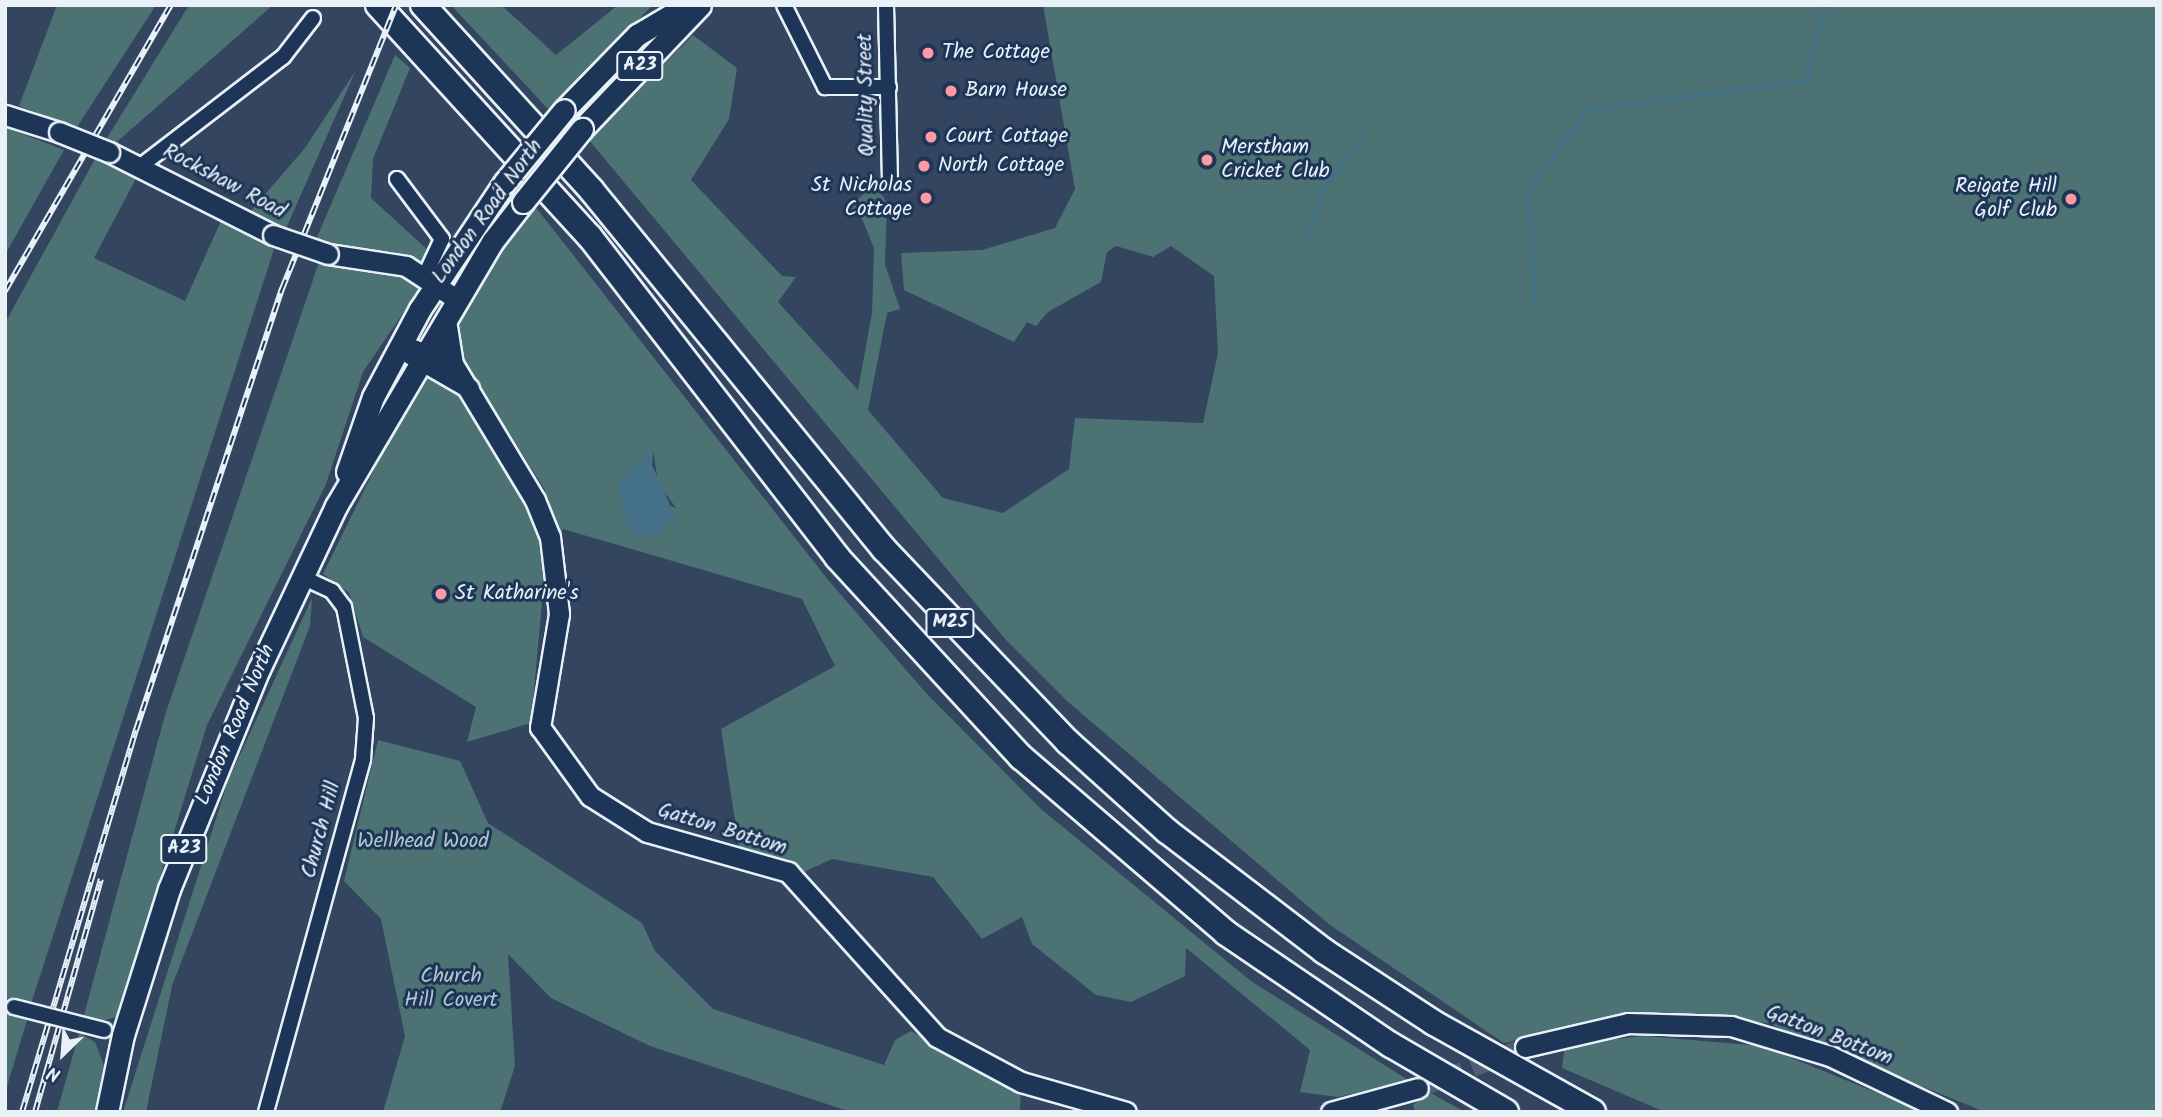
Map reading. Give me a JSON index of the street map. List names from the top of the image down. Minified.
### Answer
{"streets":{"highway":["M25"],"main road":["A23","London Road North"],"street":["Quality Street","Rockshaw Road","Church Hill","Gatton Bottom"]},"crossings":[["Rockshaw Road","London Road North"],["London Road North","Church Hill"],["London Road North","Gatton Bottom"]],"parks":["Wellhead Wood","Church Hill Covert"],"places":["The Cottage","Barn House","Court Cottage","Merstham Cricket Club","North Cottage","St Nicholas Cottage","Reigate Hill Golf Club","St Katharine's"],"north":"bottom left"}
